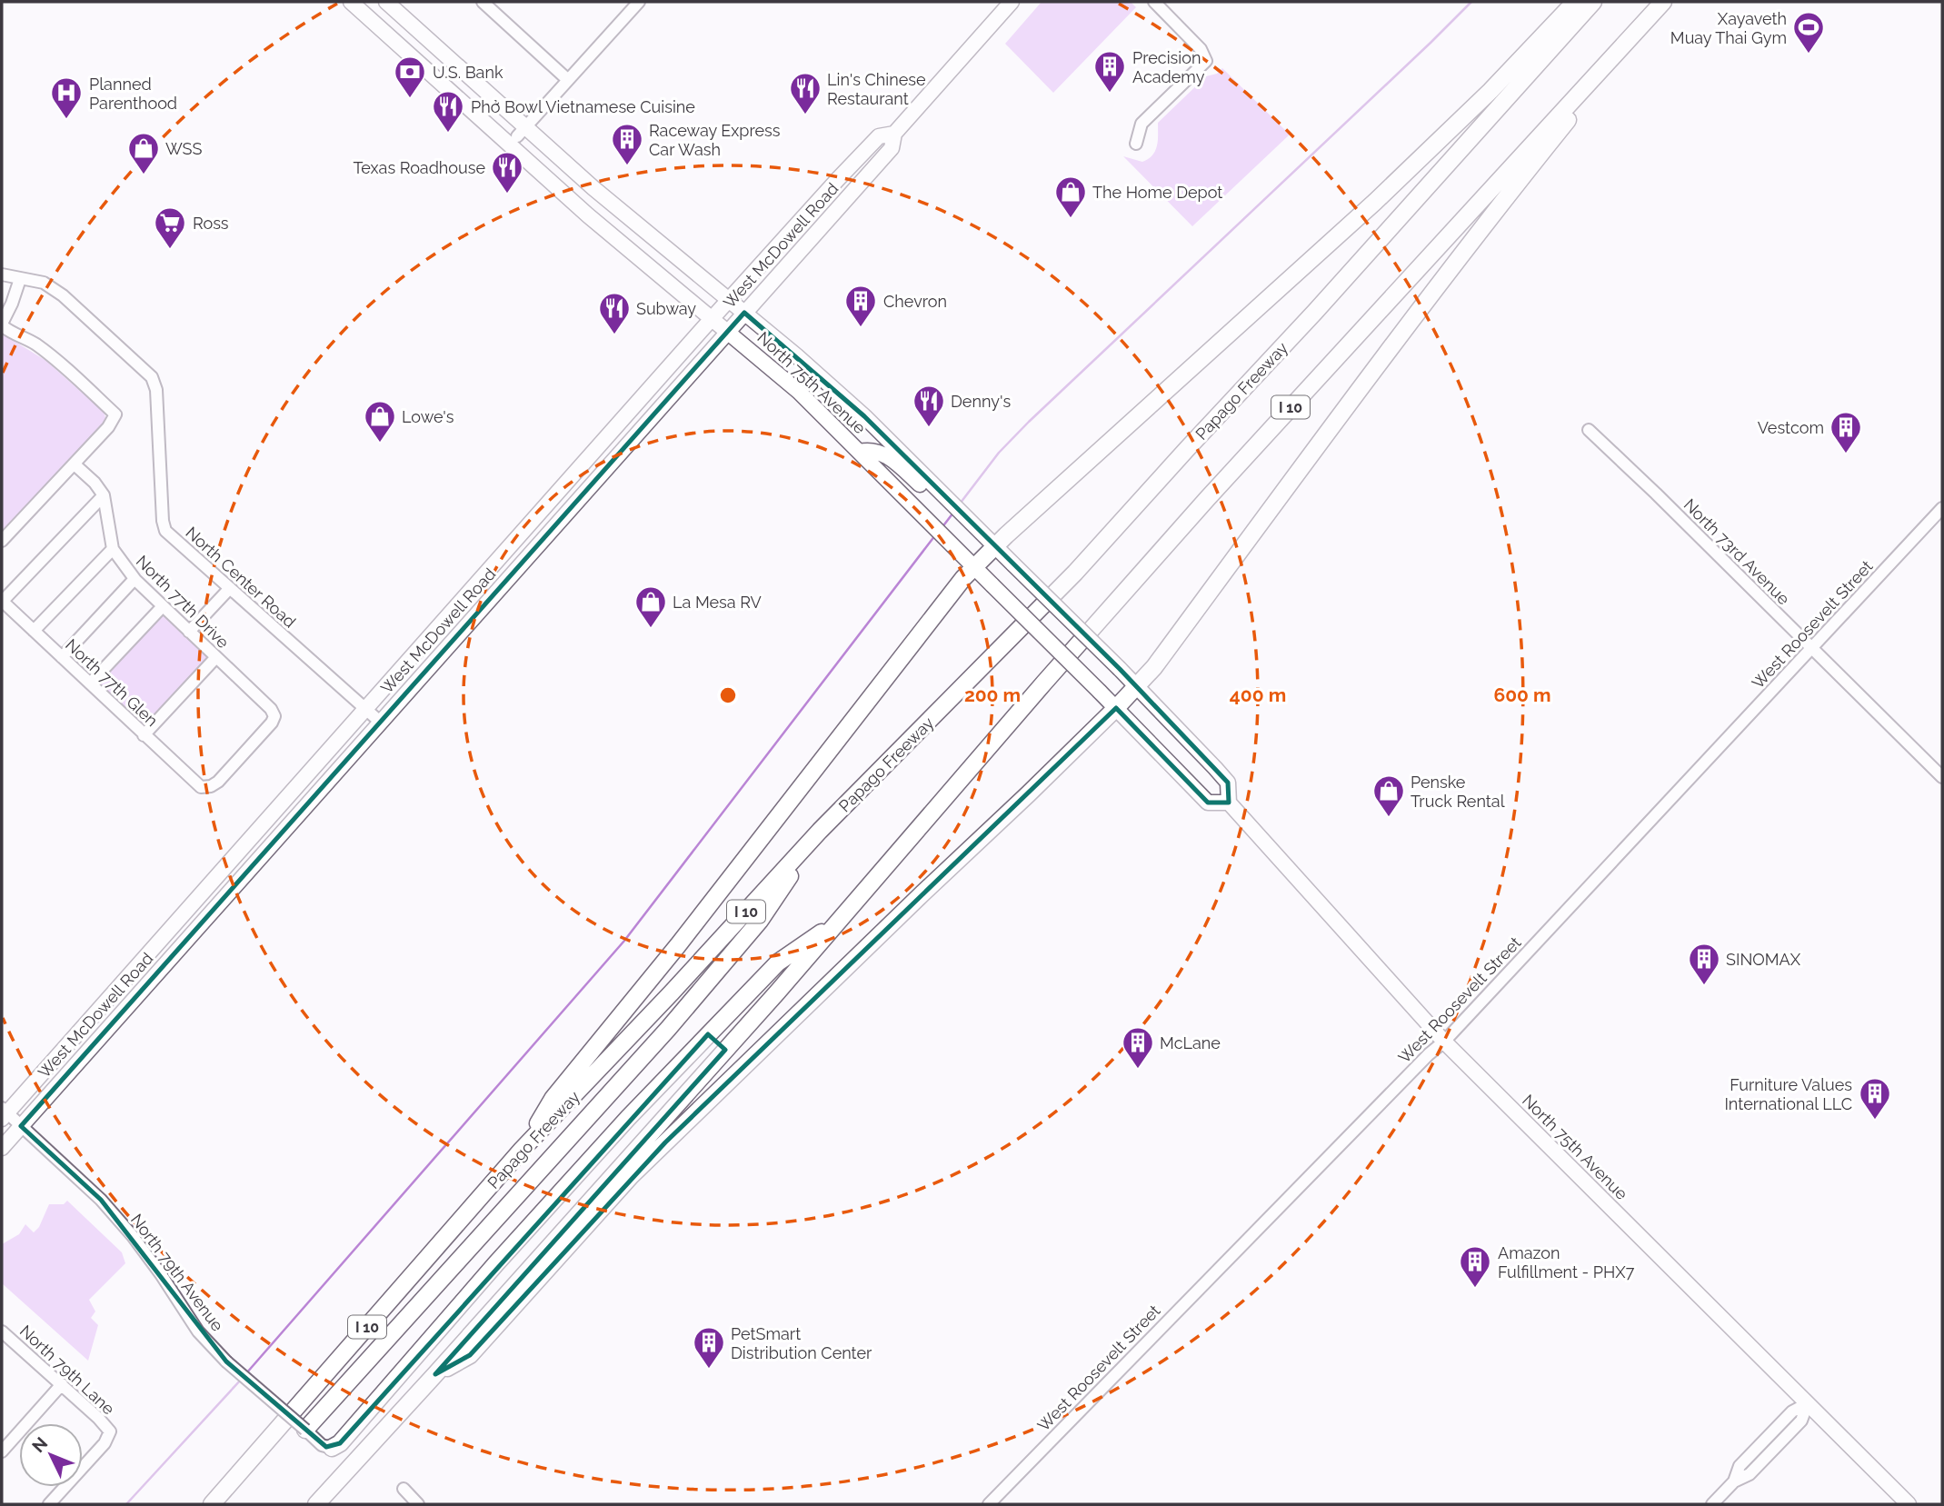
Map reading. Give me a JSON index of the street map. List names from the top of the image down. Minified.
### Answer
{"streets":{"highway":["Papago Freeway","I 10"],"main road":["West McDowell Road","North 75th Avenue"],"street":["North 73rd Avenue","North Center Road","North 77th Drive","West Roosevelt Street","North 77th Glen","North 79th Avenue","North 79th Lane"]},"crossings":[["West McDowell Road","North 75th Avenue"],["West McDowell Road","North Center Road"],["West McDowell Road","North 79th Avenue"],["North 75th Avenue","West Roosevelt Street"],["North 73rd Avenue","West Roosevelt Street"],["North 77th Drive","North 77th Glen"]],"places":{"sports":["Xayaveth Muay Thai Gym"],"building":["Precision Academy","Raceway Express Car Wash","Chevron","Vestcom","SINOMAX","McLane","Furniture Values International LLC","Amazon Fulfillment - PHX7","PetSmart Distribution Center"],"bank":["U.S. Bank"],"restaurant":["Lin's Chinese Restaurant","Phở Bowl Vietnamese Cuisine","Texas Roadhouse","Subway","Denny's"],"hospital":["Planned Parenthood"],"shop":["WSS","The Home Depot","Lowe's","La Mesa RV","Penske Truck Rental"],"supermarket":["Ross"]},"north":"top left","rings":["200 m","400 m","600 m"]}
